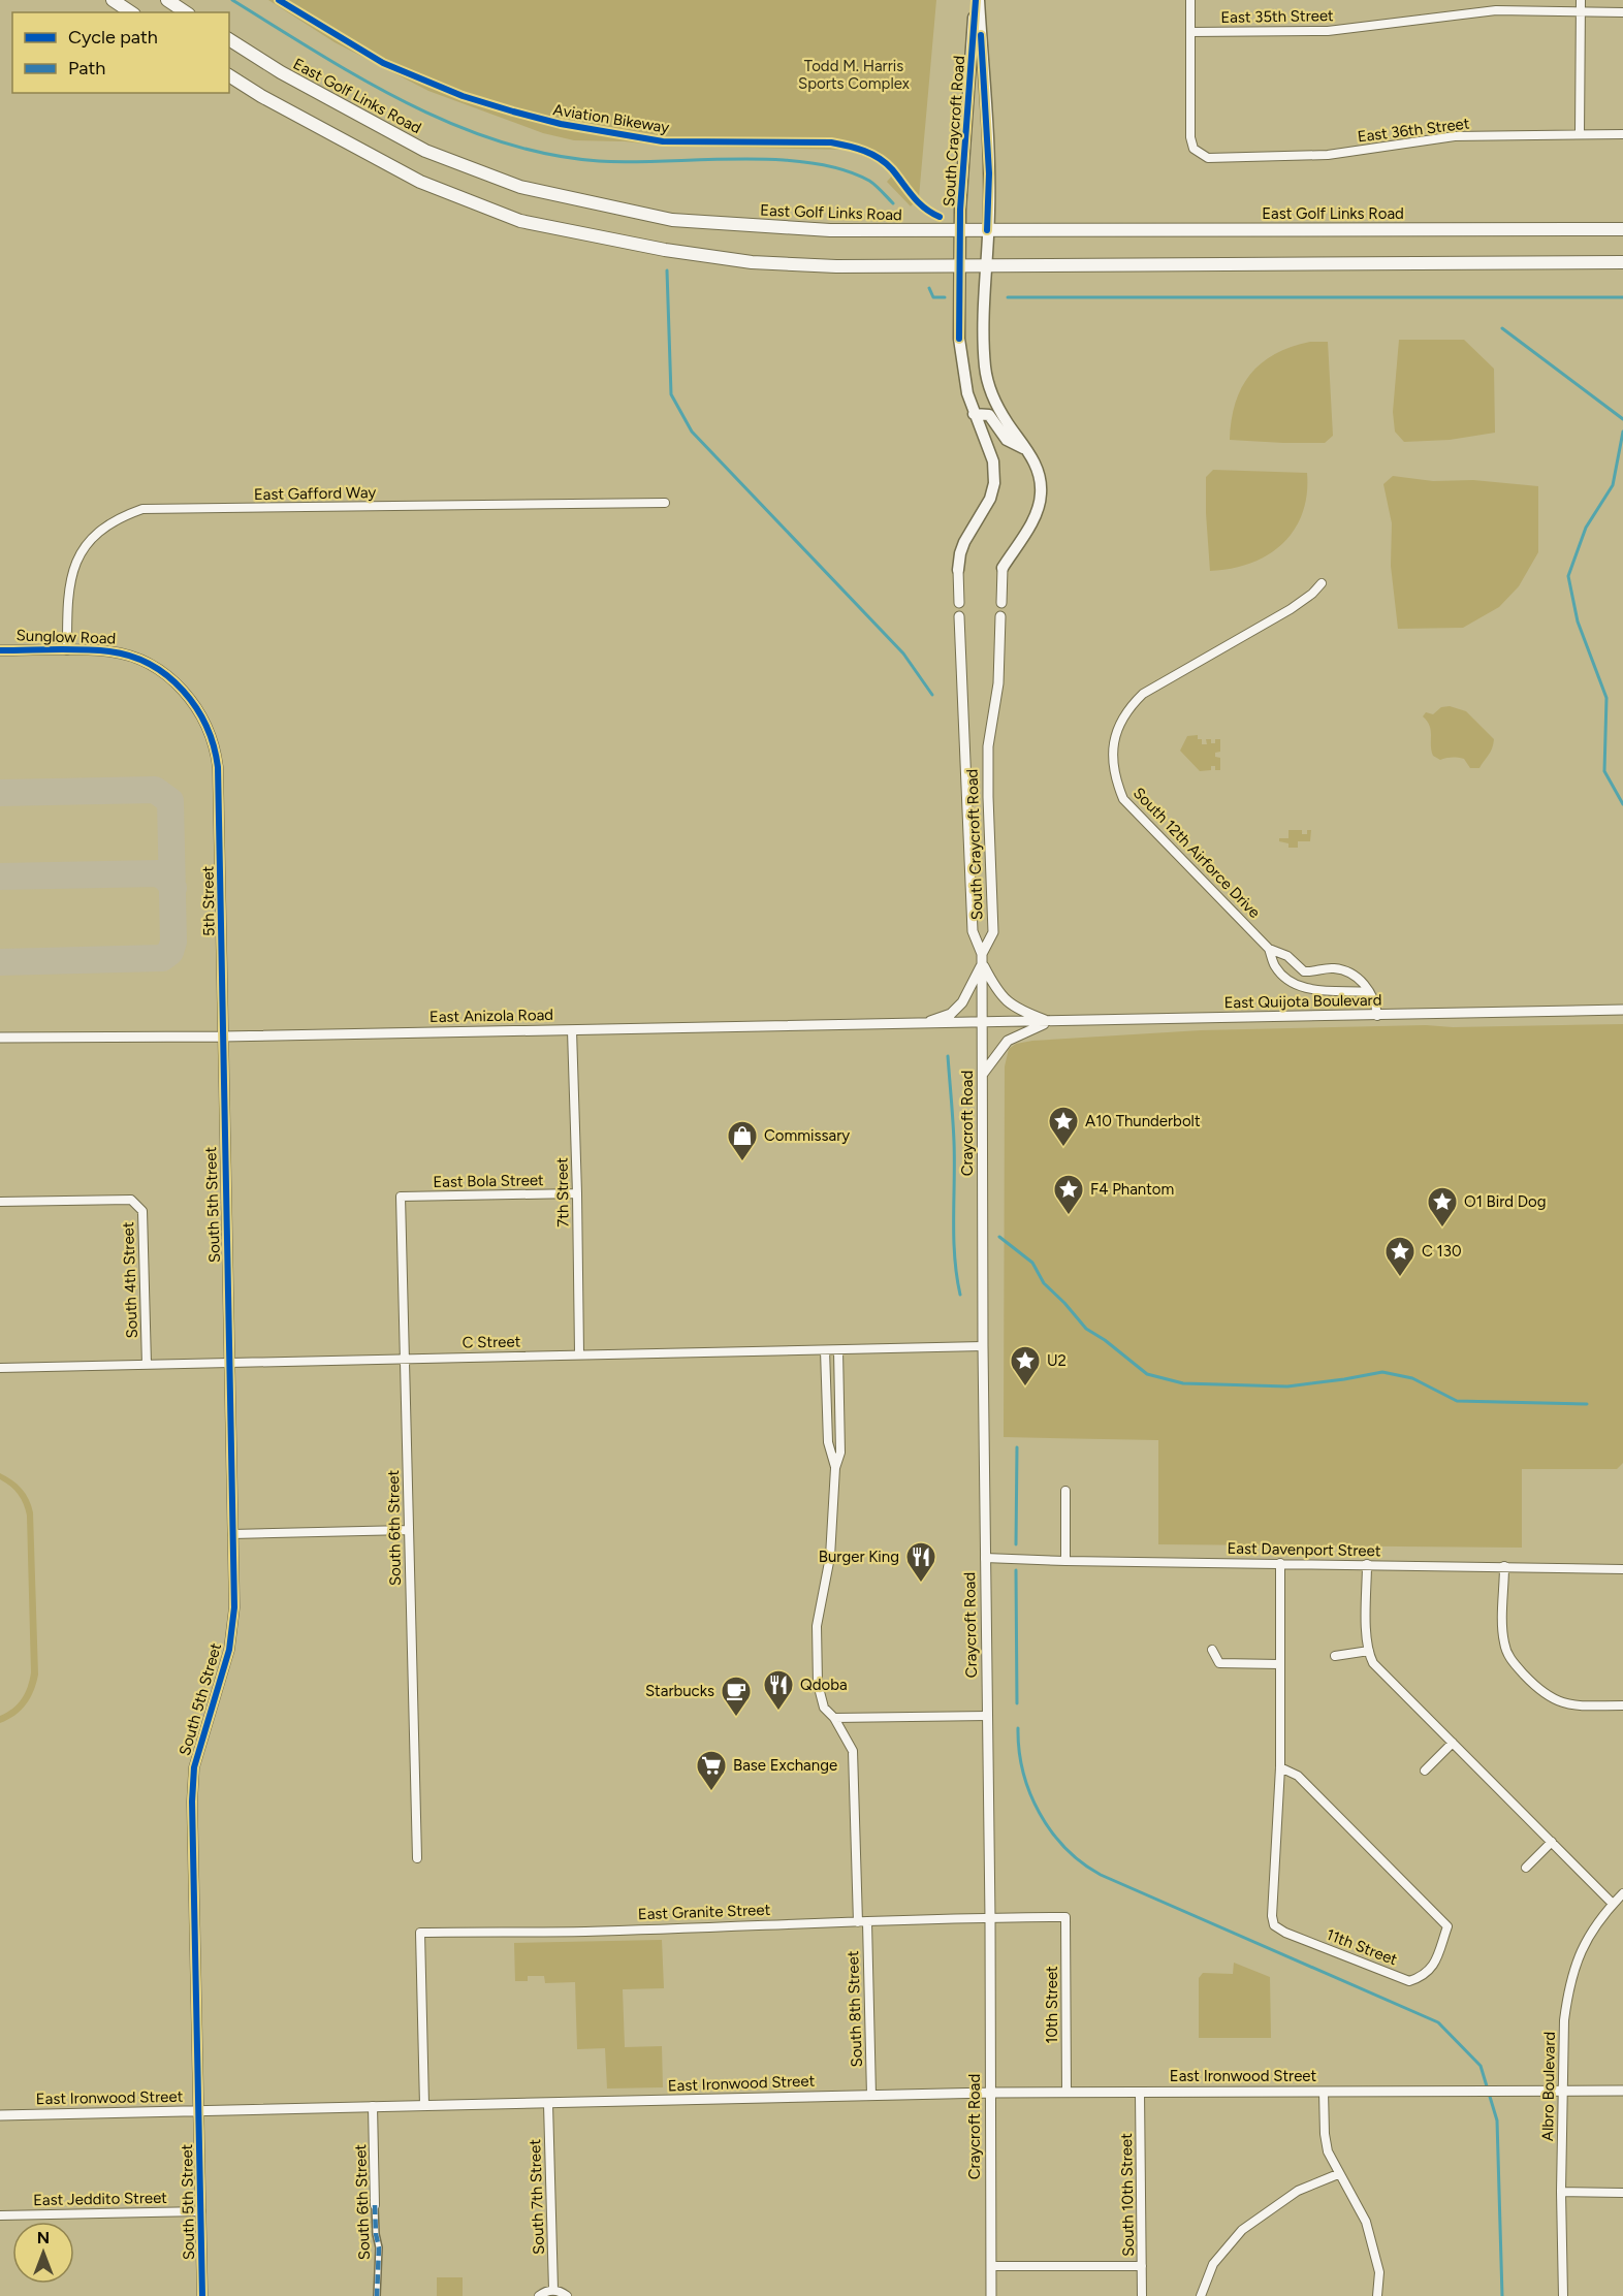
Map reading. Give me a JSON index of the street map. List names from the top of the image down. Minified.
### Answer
{"streets":{"main road":["East Golf Links Road","South Craycroft Road"],"street":["East 35th Street","East 36th Street","East Gafford Way","Sunglow Road","South 12th Airforce Drive","5th Street","East Quijota Boulevard","East Anizola Road","Craycroft Road","East Bola Street","7th Street","South 5th Street","South 4th Street","C Street","South 6th Street","East Davenport Street","East Granite Street","11th Street","10th Street","South 8th Street","East Ironwood Street","Albro Boulevard","South 10th Street","South 7th Street","East Jeddito Street"],"cycle path":["Aviation Bikeway"]},"crossings":[["East 35th Street","East 36th Street"],["East Golf Links Road","South Craycroft Road"],["South Craycroft Road","Craycroft Road"],["East Gafford Way","Sunglow Road"],["Sunglow Road","5th Street"],["5th Street","East Anizola Road"],["5th Street","South 5th Street"],["East Quijota Boulevard","East Anizola Road"],["East Quijota Boulevard","Craycroft Road"],["East Anizola Road","Craycroft Road"],["East Anizola Road","7th Street"],["East Anizola Road","South 5th Street"],["Craycroft Road","C Street"],["Craycroft Road","East Davenport Street"],["Craycroft Road","East Granite Street"],["Craycroft Road","East Ironwood Street"],["East Bola Street","7th Street"],["East Bola Street","South 6th Street"],["7th Street","C Street"],["South 5th Street","C Street"],["South 5th Street","East Ironwood Street"],["South 5th Street","East Jeddito Street"],["South 4th Street","C Street"],["C Street","South 6th Street"],["South 6th Street","East Ironwood Street"],["East Davenport Street","11th Street"],["East Granite Street","10th Street"],["East Granite Street","South 8th Street"],["East Granite Street","East Ironwood Street"],["10th Street","East Ironwood Street"],["South 8th Street","East Ironwood Street"],["East Ironwood Street","Albro Boulevard"],["East Ironwood Street","South 10th Street"],["East Ironwood Street","South 7th Street"]],"parks":["Todd M. Harris Sports Complex"],"places":{"place":["A10 Thunderbolt","F4 Phantom","O1 Bird Dog","C 130","U2"],"shop":["Commissary"],"restaurant":["Burger King","Qdoba"],"cafe":["Starbucks"],"supermarket":["Base Exchange"]},"legend":["Cycle path","Path"],"north":"top"}
